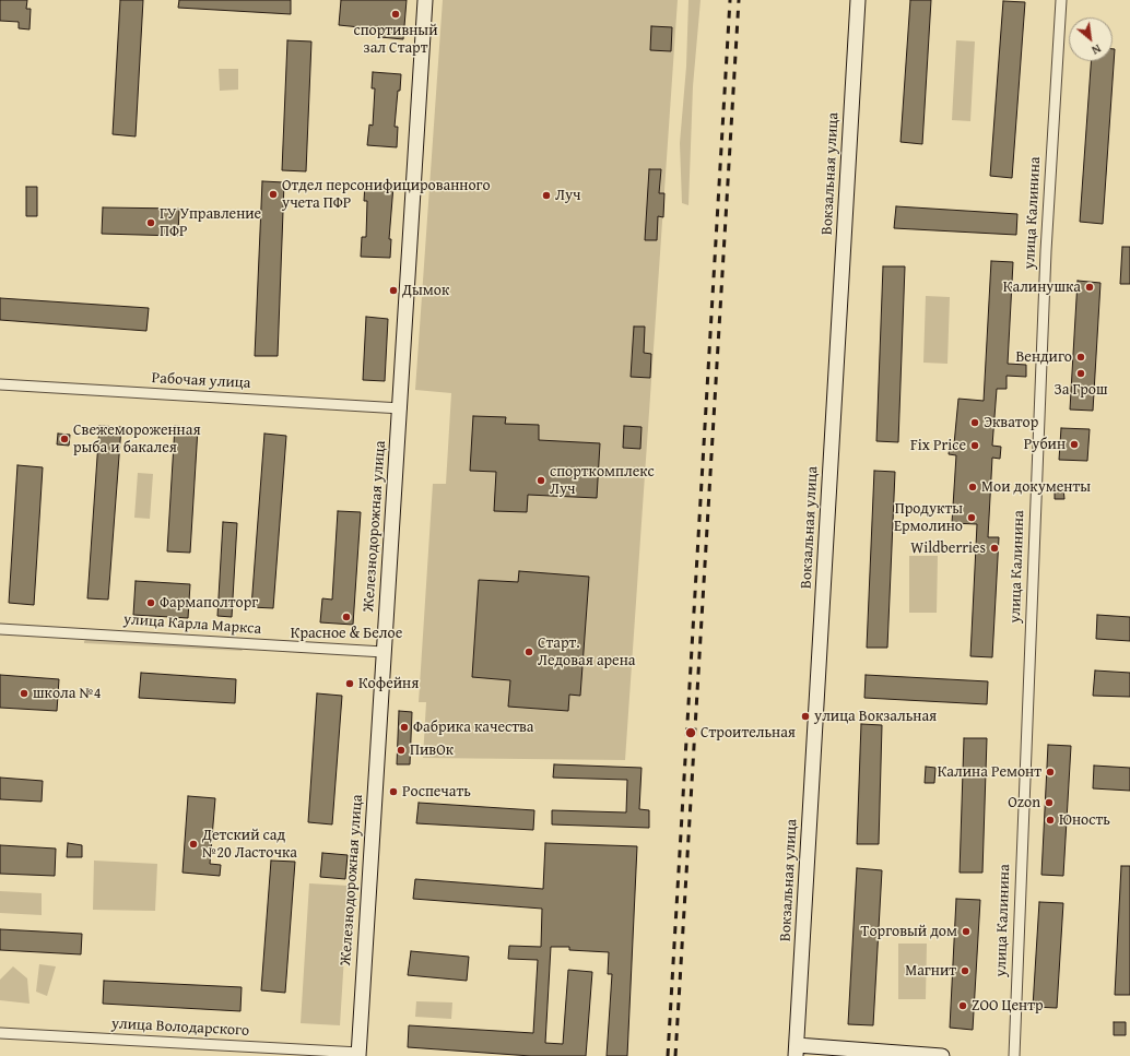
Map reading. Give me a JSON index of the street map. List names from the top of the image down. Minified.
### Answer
{"streets":{"street":["Вокзальная улица","улица Калинина","Рабочая улица","Железнодорожная улица","улица Карла Маркса","улица Володарского"]},"crossings":[["Рабочая улица","Железнодорожная улица"],["Железнодорожная улица","улица Карла Маркса"],["Железнодорожная улица","улица Володарского"]],"places":["спортивный зал Старт","Отдел персонифицированного учета ПФР","Луч","ГУ Управление ПФР","Калинушка","Дымок","Вендиго","За Грош","Экватор","Свежемороженная рыба и бакалея","Рубин","Fix Price","спорткомплекс Луч","Мои документы","Продукты Ермолино","Wildberries","Фармаполторг","Красное & Белое","Старт. Ледовая арена","Кофейня","школа №4","улица Вокзальная","Фабрика качества","Строительная","ПивОк","Калина Ремонт","Роспечать","Ozon","Юность","Детский сад №20 Ласточка","Торговый дом","Магнит","ZOO Центр"],"north":"bottom right"}
